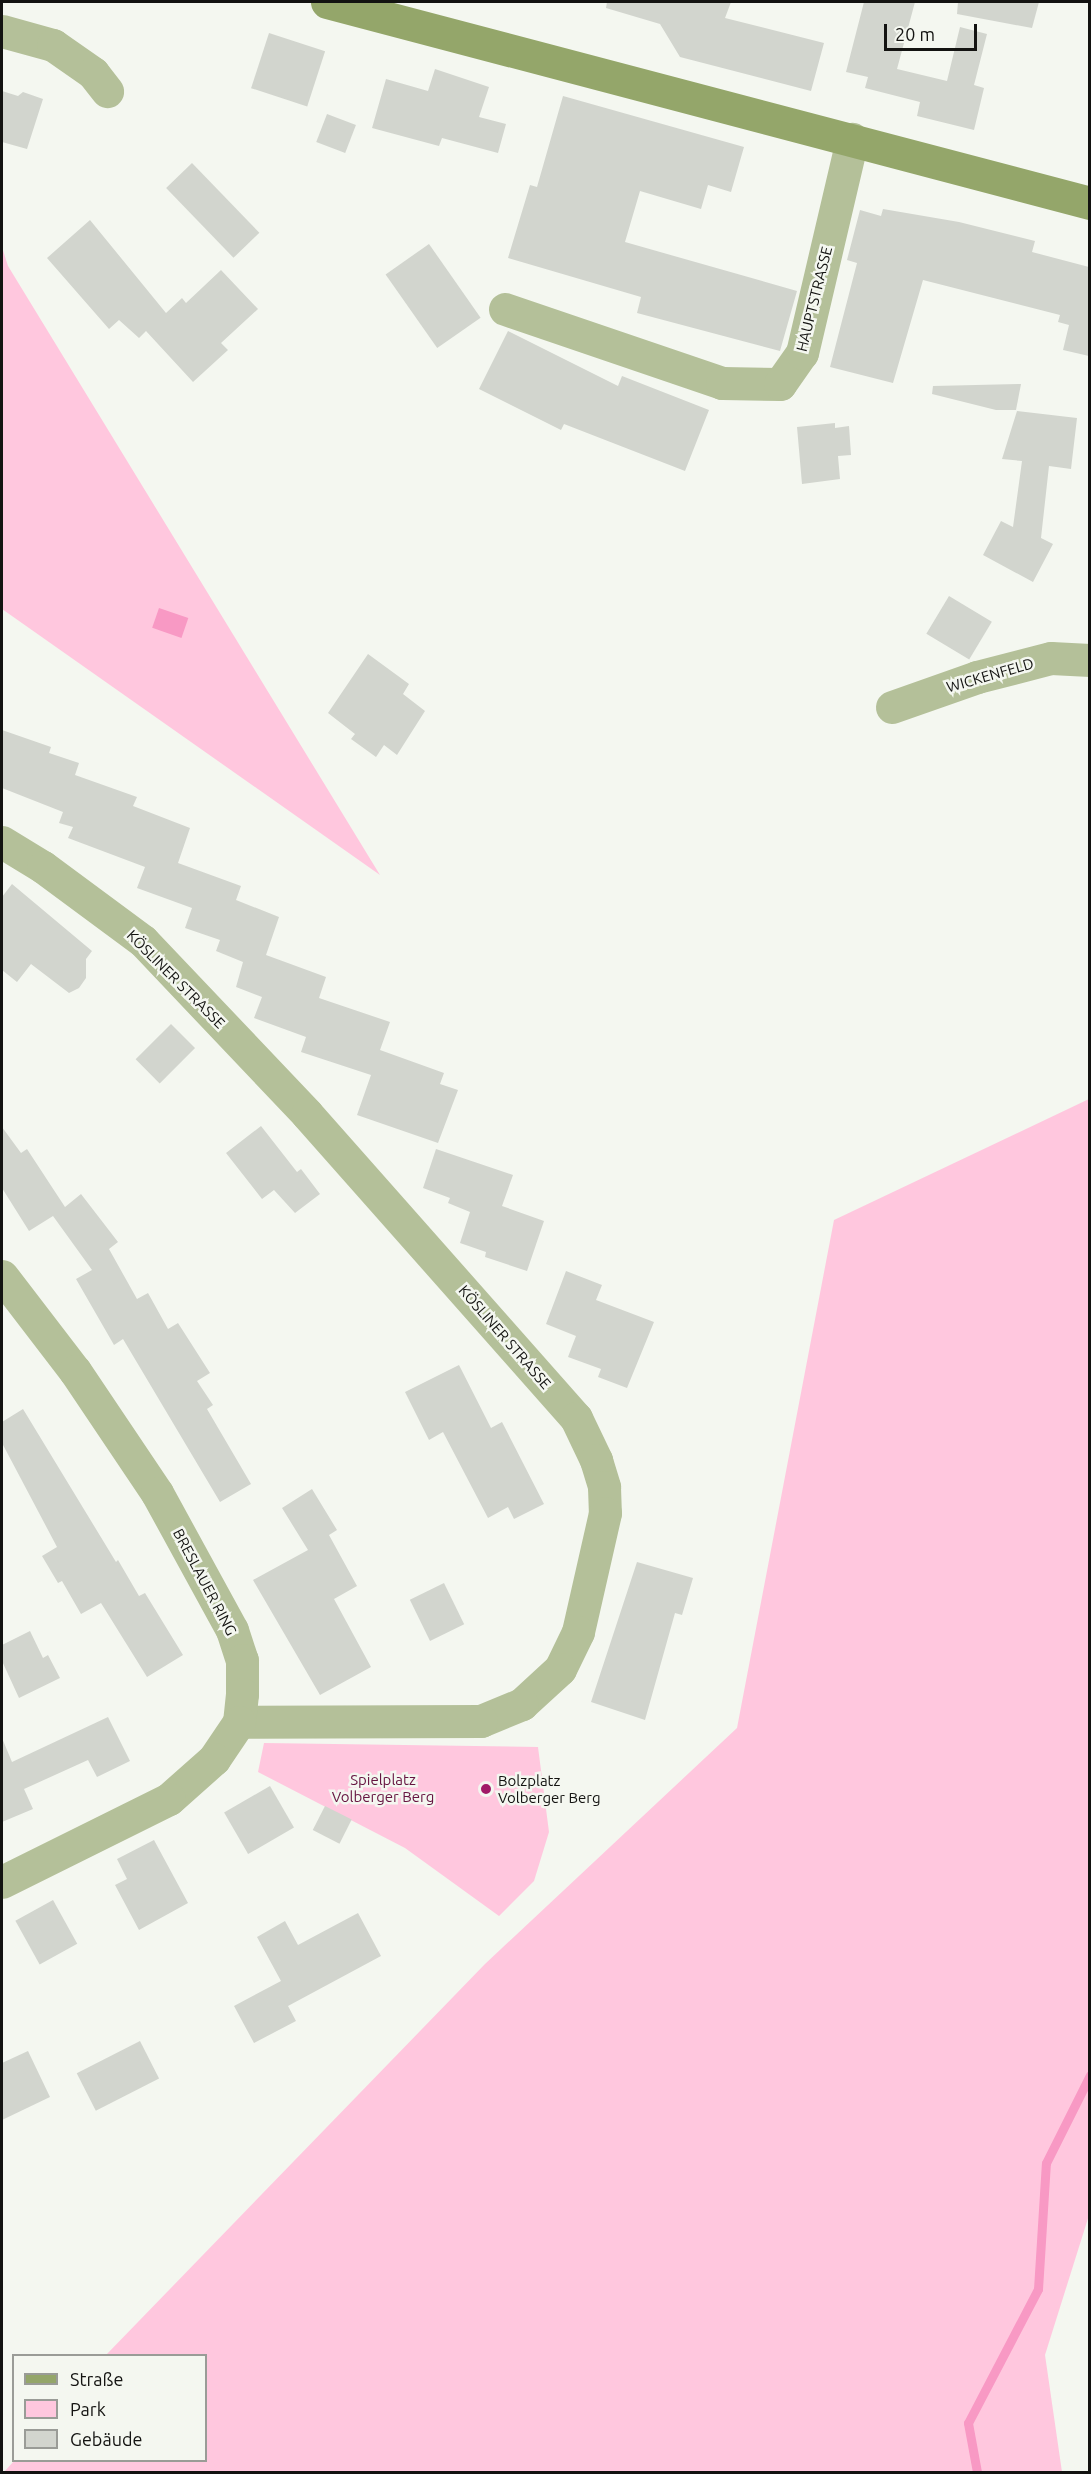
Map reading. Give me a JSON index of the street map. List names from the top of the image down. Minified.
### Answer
{"streets":{"street":["HAUPTSTRASSE","WICKENFELD","KÖSLINER STRASSE","BRESLAUER RING"]},"crossings":[["KÖSLINER STRASSE","BRESLAUER RING"]],"parks":["Spielplatz Volberger Berg"],"places":["Bolzplatz Volberger Berg"],"legend":["Straße","Park","Gebäude"],"scale_bar":"20 m"}
